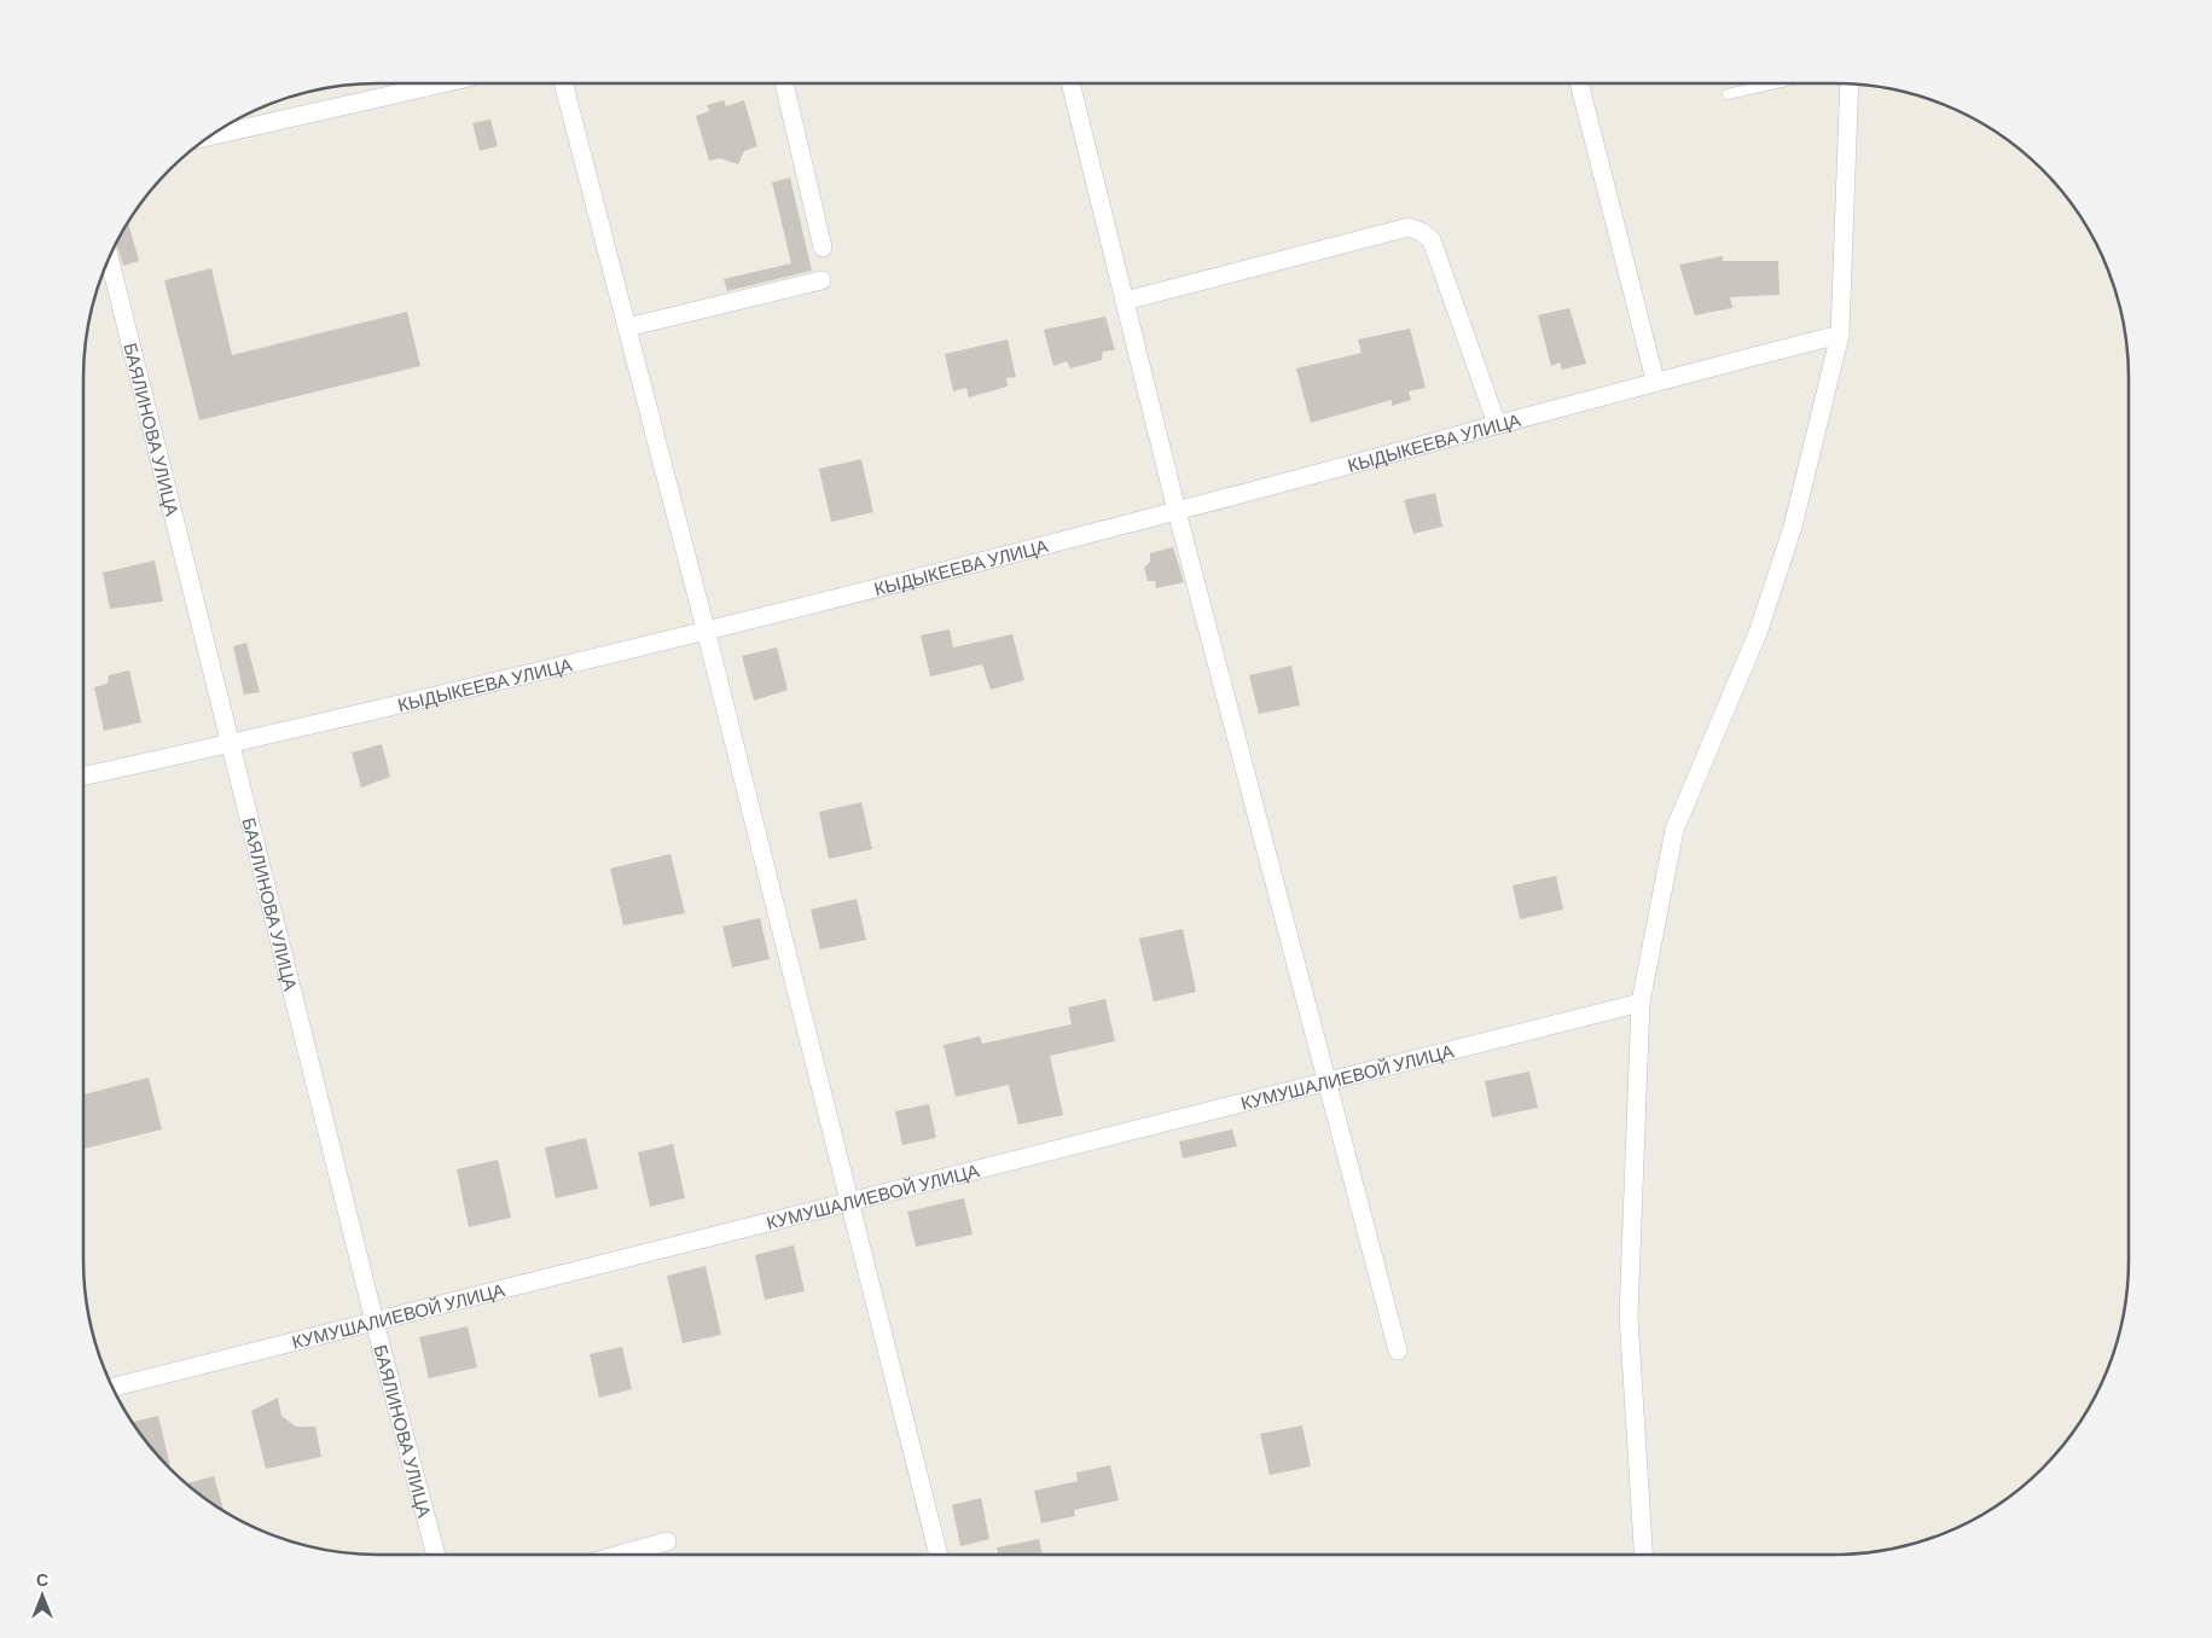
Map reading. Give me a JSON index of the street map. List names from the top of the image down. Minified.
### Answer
{"streets":{"street":["БАЯЛИНОВА УЛИЦА","КЫДЫКЕЕВА УЛИЦА","КУМУШАЛИЕВОЙ УЛИЦА"]},"crossings":[["БАЯЛИНОВА УЛИЦА","КЫДЫКЕЕВА УЛИЦА"],["БАЯЛИНОВА УЛИЦА","КУМУШАЛИЕВОЙ УЛИЦА"]],"north":"top"}
